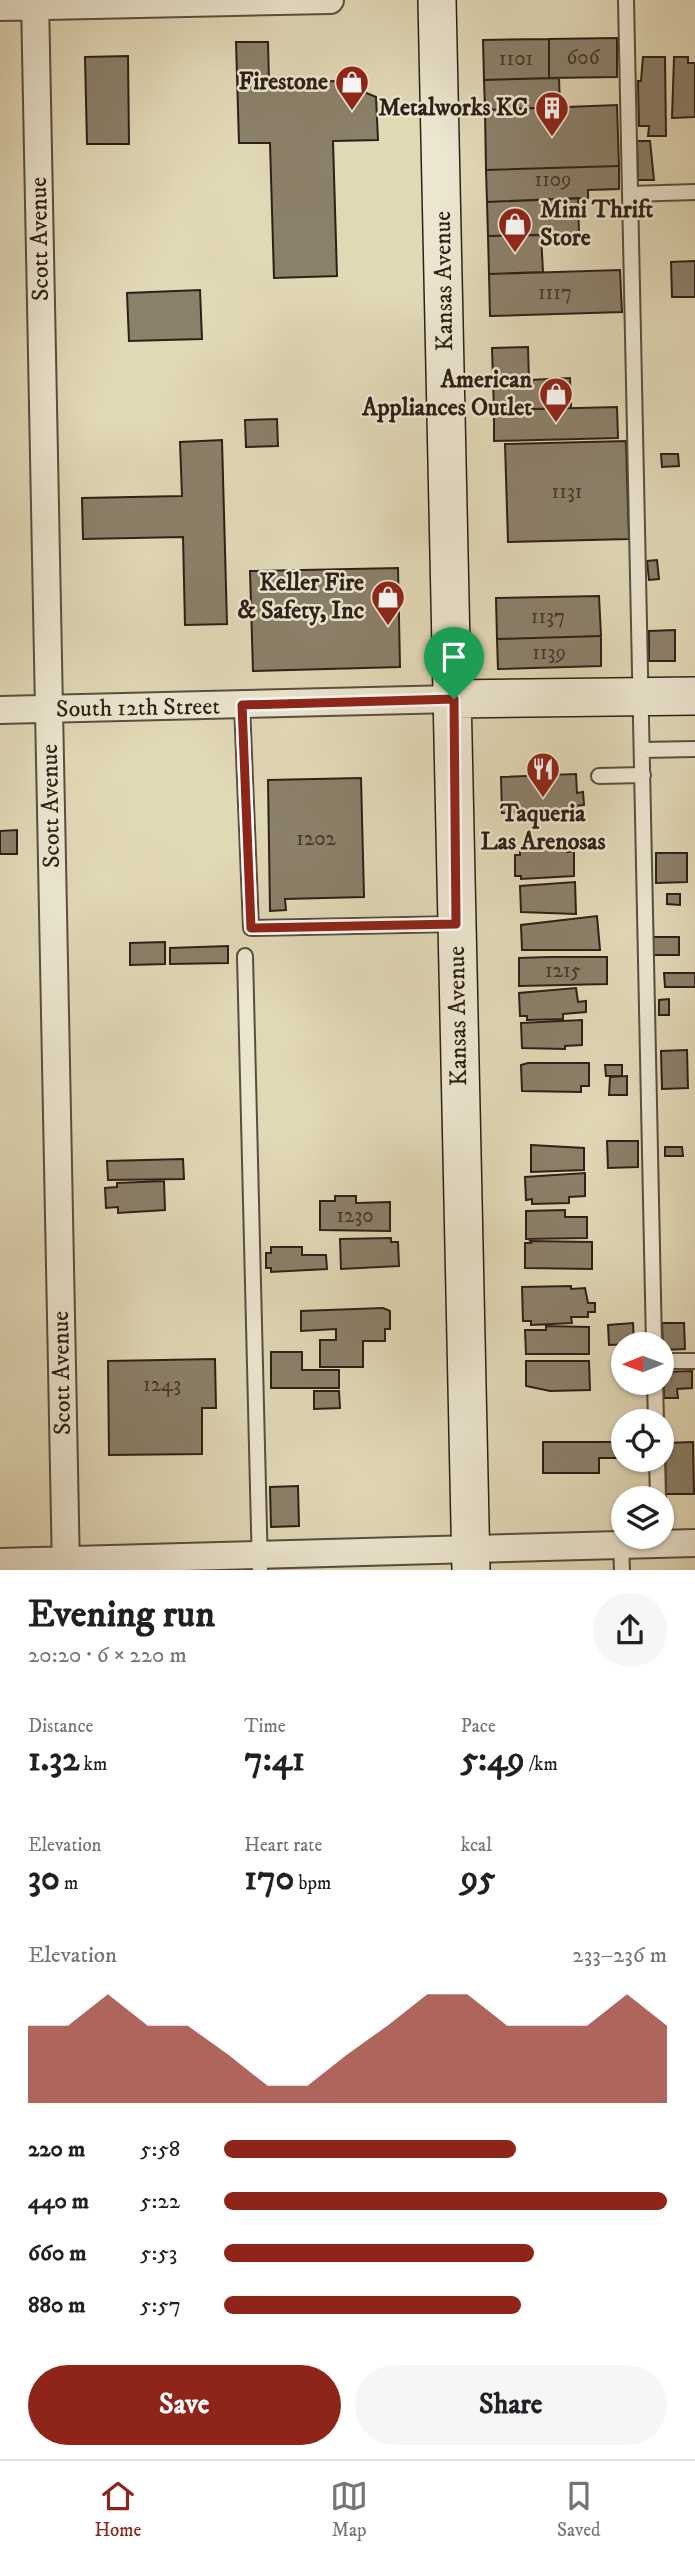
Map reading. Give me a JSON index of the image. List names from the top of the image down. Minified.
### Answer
{"streets":{"main road":["Kansas Avenue","South 12th Street"],"street":["Scott Avenue"]},"crossings":[["Scott Avenue","South 12th Street"],["Kansas Avenue","South 12th Street"]],"places":{"shop":["Firestone","Mini Thrift Store","American Appliances Outlet","Keller Fire & Safety, Inc"],"building":["Metalworks KC"],"restaurant":["Taqueria Las Arenosas"]},"house_numbers":["606","1101","1109","1117","1131","1137","1139","1202","1215","1230","1243"],"north":"left","page":{"heading":["Evening run","20:20 · 6 × 220 m"],"stats":[["Distance","1.32 km"],["Time","7:41"],["Pace","5:49 /km"],["Elevation","30 m"],["Heart rate","170 bpm"],["kcal","95"]],"chart":["Elevation","233–236 m"],"list":[{"name":"220 m","note":"5:58"},{"name":"440 m","note":"5:22"},{"name":"660 m","note":"5:53"},{"name":"880 m","note":"5:57"}],"buttons":["Save","Share"],"tabs":["Home","Map","Saved"]}}
